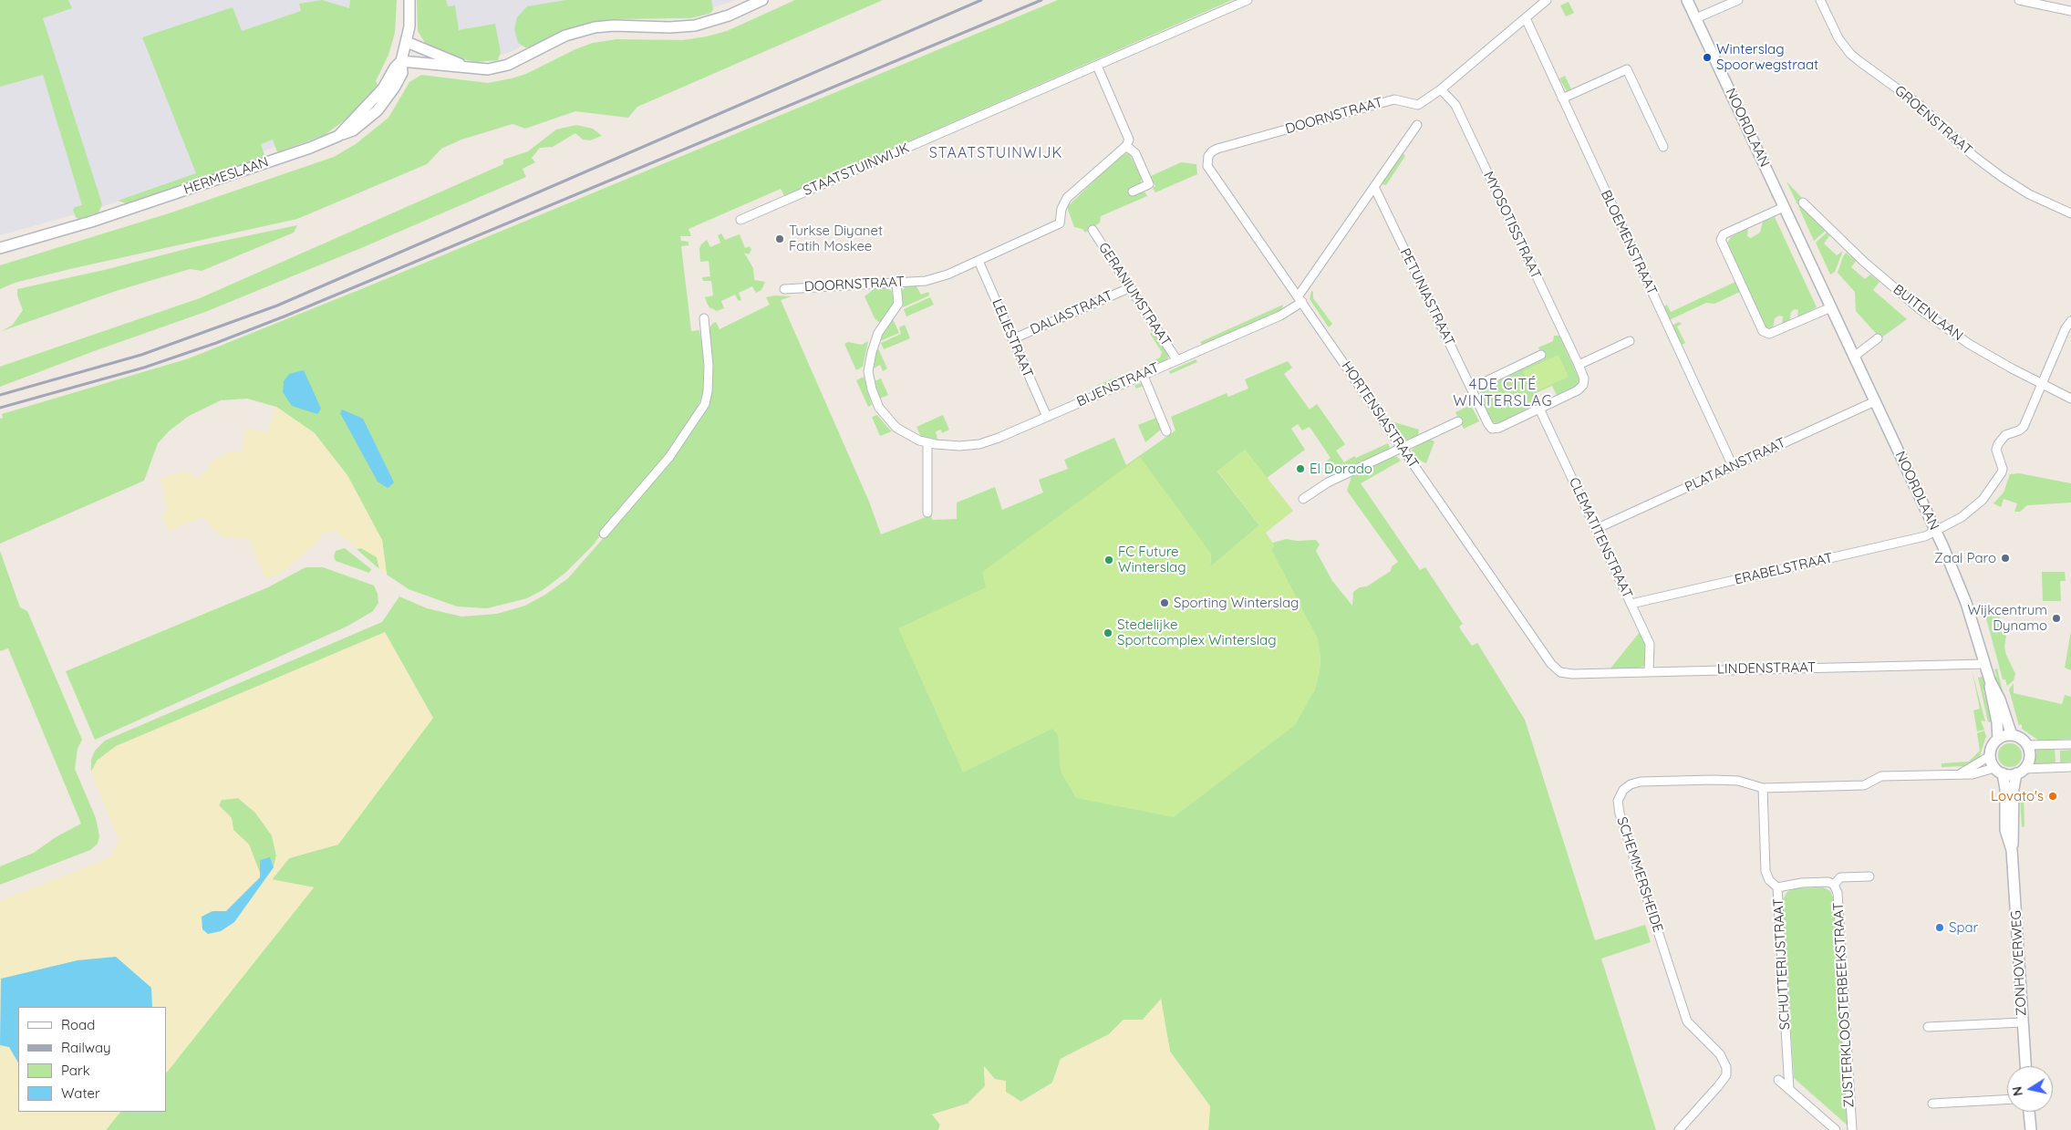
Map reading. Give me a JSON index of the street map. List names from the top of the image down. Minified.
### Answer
{"streets":{"street":["DOORNSTRAAT","GROENSTRAAT","NOORDLAAN","STAATSTUINWIJK","HERMESLAAN","MYOSOTISSTRAAT","BLOEMENSTRAAT","GERANIUMSTRAAT","PETUNIASTRAAT","DALIASTRAAT","BUITENLAAN","LELIESTRAAT","BIJENSTRAAT","HORTENSIASTRAAT","PLATAANSTRAAT","CLEMATITENSTRAAT","ERABELSTRAAT","LINDENSTRAAT","SCHEMMERSHEIDE","ZONHOVERWEG","SCHUTTERIJSTRAAT","ZUSTERKLOOSTERBEEKSTRAAT"]},"crossings":[["DOORNSTRAAT","MYOSOTISSTRAAT"],["DOORNSTRAAT","BLOEMENSTRAAT"],["DOORNSTRAAT","LELIESTRAAT"],["DOORNSTRAAT","BIJENSTRAAT"],["DOORNSTRAAT","HORTENSIASTRAAT"],["NOORDLAAN","PLATAANSTRAAT"],["NOORDLAAN","ERABELSTRAAT"],["NOORDLAAN","LINDENSTRAAT"],["NOORDLAAN","SCHEMMERSHEIDE"],["NOORDLAAN","ZONHOVERWEG"],["MYOSOTISSTRAAT","PETUNIASTRAAT"],["MYOSOTISSTRAAT","CLEMATITENSTRAAT"],["BLOEMENSTRAAT","PLATAANSTRAAT"],["GERANIUMSTRAAT","DALIASTRAAT"],["GERANIUMSTRAAT","BIJENSTRAAT"],["PETUNIASTRAAT","BIJENSTRAAT"],["PETUNIASTRAAT","CLEMATITENSTRAAT"],["DALIASTRAAT","LELIESTRAAT"],["BUITENLAAN","ERABELSTRAAT"],["LELIESTRAAT","BIJENSTRAAT"],["BIJENSTRAAT","HORTENSIASTRAAT"],["HORTENSIASTRAAT","LINDENSTRAAT"],["PLATAANSTRAAT","CLEMATITENSTRAAT"],["CLEMATITENSTRAAT","ERABELSTRAAT"],["CLEMATITENSTRAAT","LINDENSTRAAT"],["SCHEMMERSHEIDE","ZONHOVERWEG"],["SCHEMMERSHEIDE","SCHUTTERIJSTRAAT"],["SCHUTTERIJSTRAAT","ZUSTERKLOOSTERBEEKSTRAAT"]],"districts":["STAATSTUINWIJK","4DE CITÉ WINTERSLAG"],"places":["Winterslag Spoorwegstraat","Turkse Diyanet Fatih Moskee","El Dorado","Zaal Paro","FC Future Winterslag","Sporting Winterslag","Wijkcentrum Dynamo","Stedelijke Sportcomplex Winterslag","Lovato's","Spar"],"legend":["Road","Railway","Park","Water"],"north":"left"}
